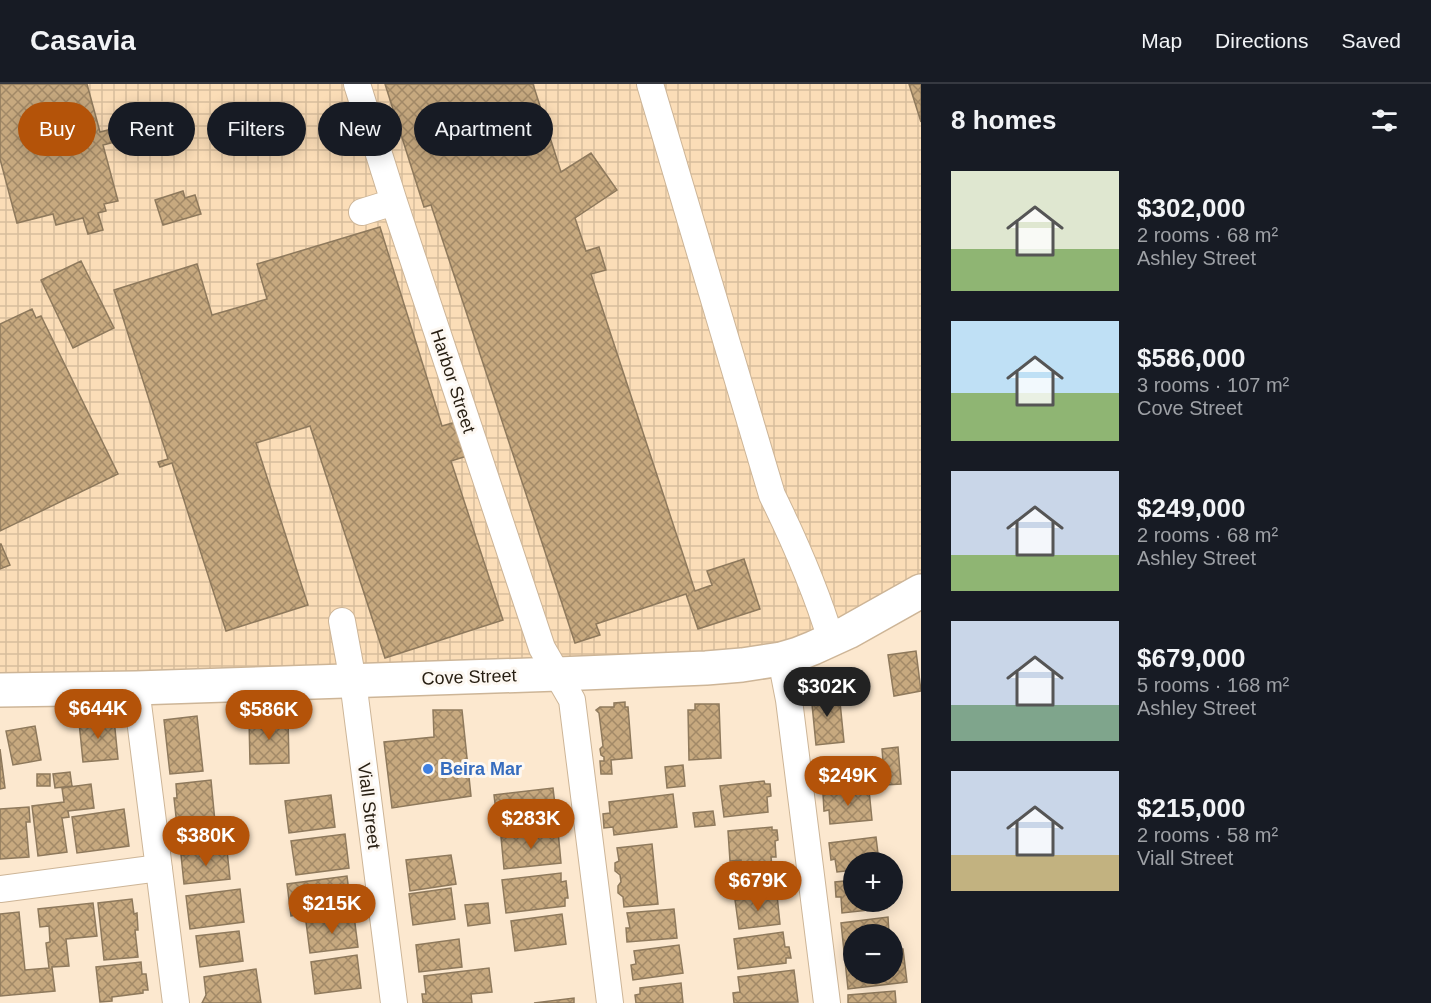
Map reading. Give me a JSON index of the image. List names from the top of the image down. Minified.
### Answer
{"streets":{"main road":["Cove Street"],"street":["Harbor Street","Viall Street"]},"crossings":[["Harbor Street","Cove Street"],["Cove Street","Viall Street"]],"places":["Beira Mar"],"page":{"header":"Casavia","nav":["Map","Directions","Saved"],"heading":"8 homes","chip":["Buy","Rent","Filters","New","Apartment"],"list":[{"name":"$302,000","note":"2 rooms · 68 m² · Ashley Street"},{"name":"$586,000","note":"3 rooms · 107 m² · Cove Street"},{"name":"$249,000","note":"2 rooms · 68 m² · Ashley Street"},{"name":"$679,000","note":"5 rooms · 168 m² · Ashley Street"},{"name":"$215,000","note":"2 rooms · 58 m² · Viall Street"}],"price":["$302K","$644K","$586K","$249K","$283K","$380K","$679K","$215K"],"map_buttons":["+","−"]}}
